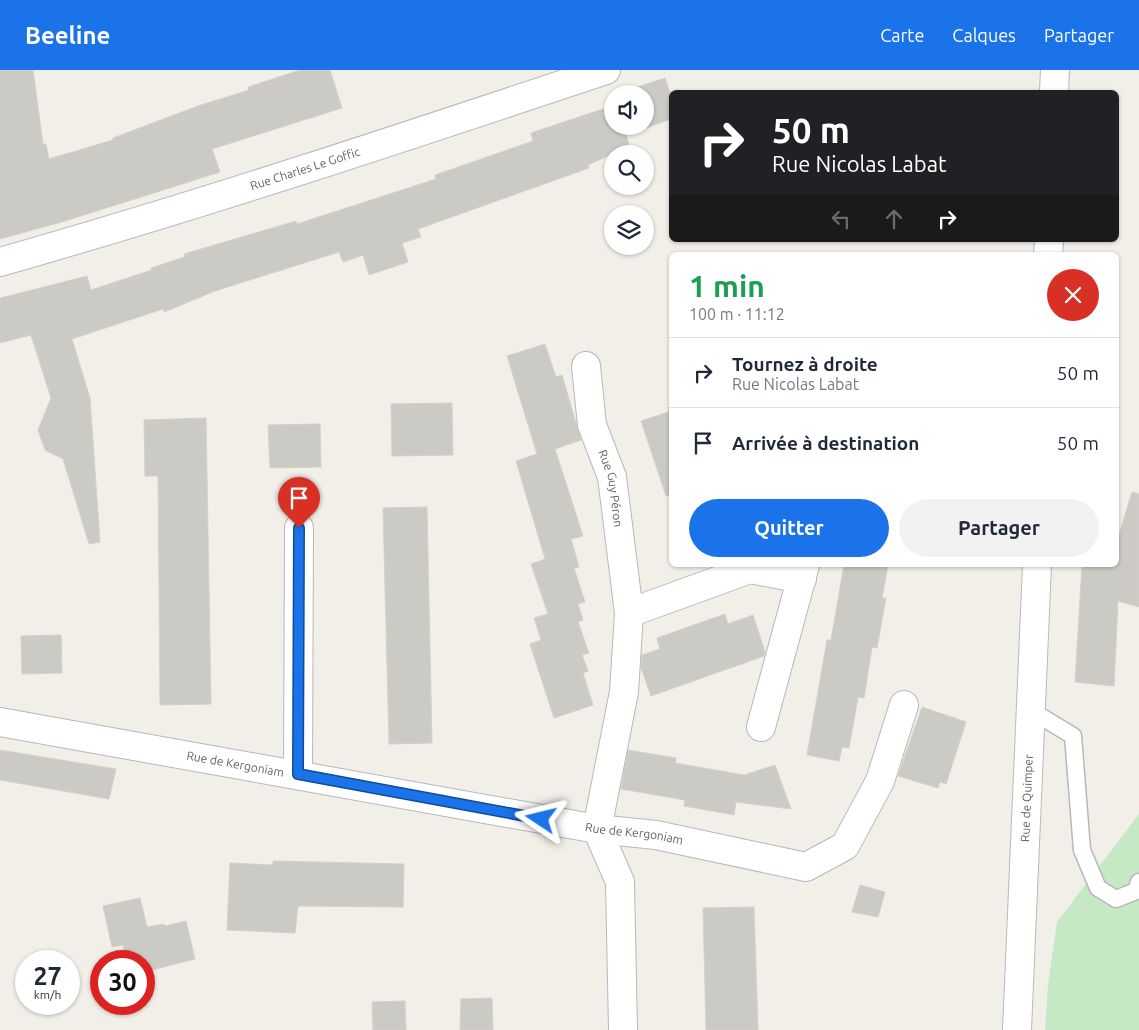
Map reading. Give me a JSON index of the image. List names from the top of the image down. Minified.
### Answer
{"streets":{"street":["Rue Charles Le Goffic","Rue Guy Péron","Rue de Kergoniam","Rue de Quimper"]},"crossings":[["Rue Guy Péron","Rue de Kergoniam"]],"page":{"header":"Beeline","nav":["Carte","Calques","Partager"],"turn":["50 m","Rue Nicolas Labat"],"heading":["1 min","100 m · 11:12"],"list":[{"name":"Tournez à droite","note":"Rue Nicolas Labat","value":"50 m"},{"name":"Arrivée à destination","value":"50 m"}],"buttons":["Quitter","Partager"],"speed":"27 km/h","limit":"30"}}
